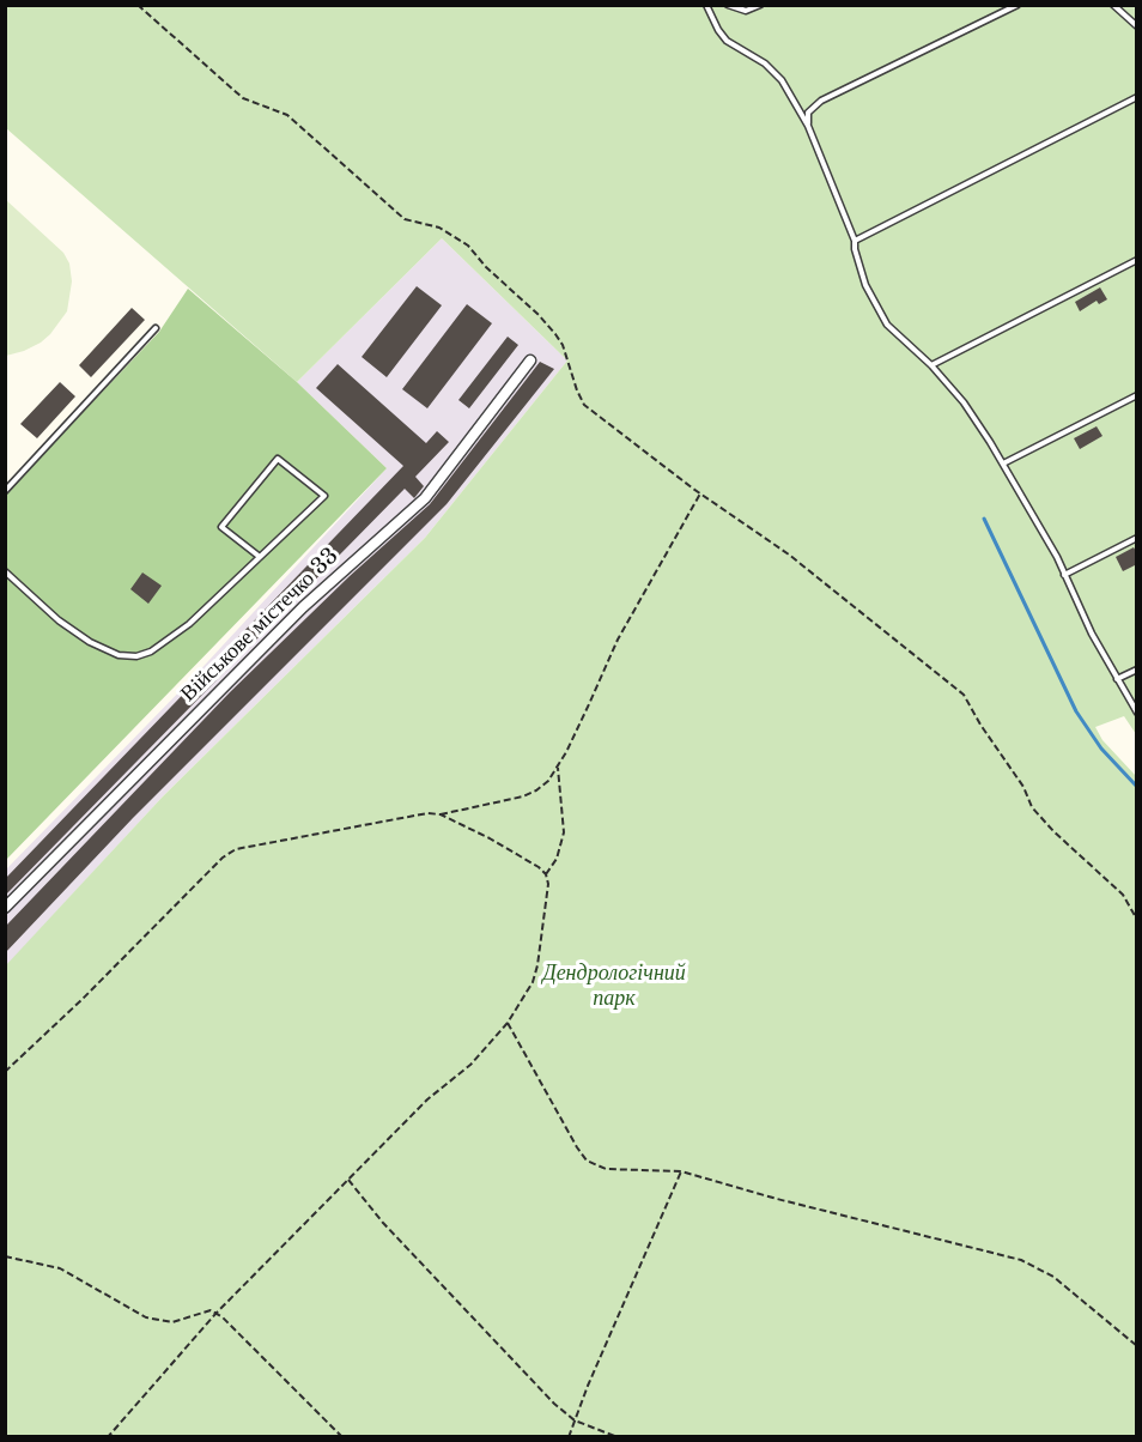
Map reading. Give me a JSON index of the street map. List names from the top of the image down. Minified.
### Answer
{"streets":{"street":["Військове містечко 33"]},"parks":["Дендрологічний парк"]}
